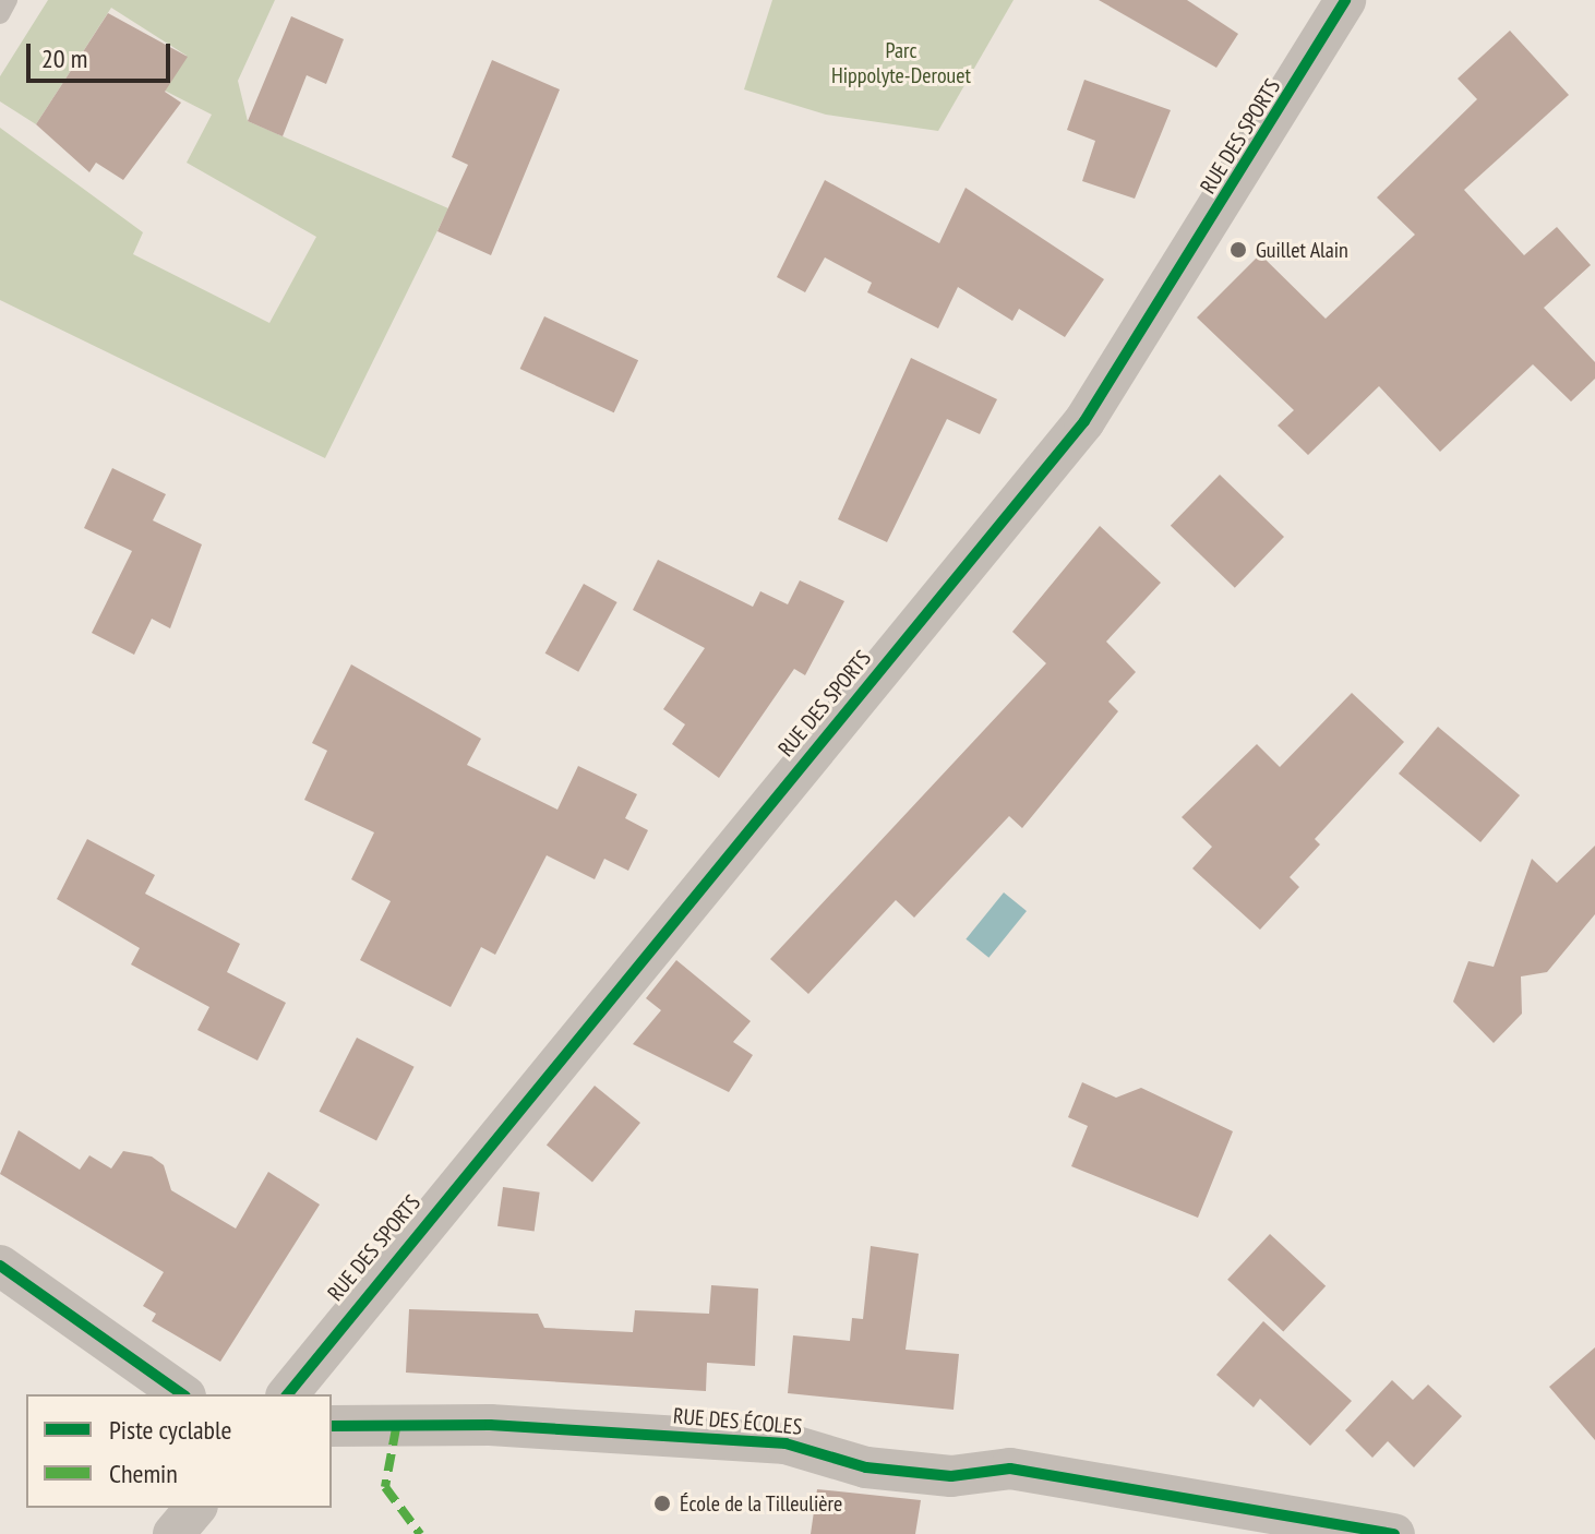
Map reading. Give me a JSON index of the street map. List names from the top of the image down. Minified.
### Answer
{"streets":{"street":["RUE DES SPORTS","RUE DES ÉCOLES"]},"parks":["Parc Hippolyte-Derouet"],"places":["Guillet Alain","École de la Tilleulière"],"legend":["Piste cyclable","Chemin"],"scale_bar":"20 m"}
